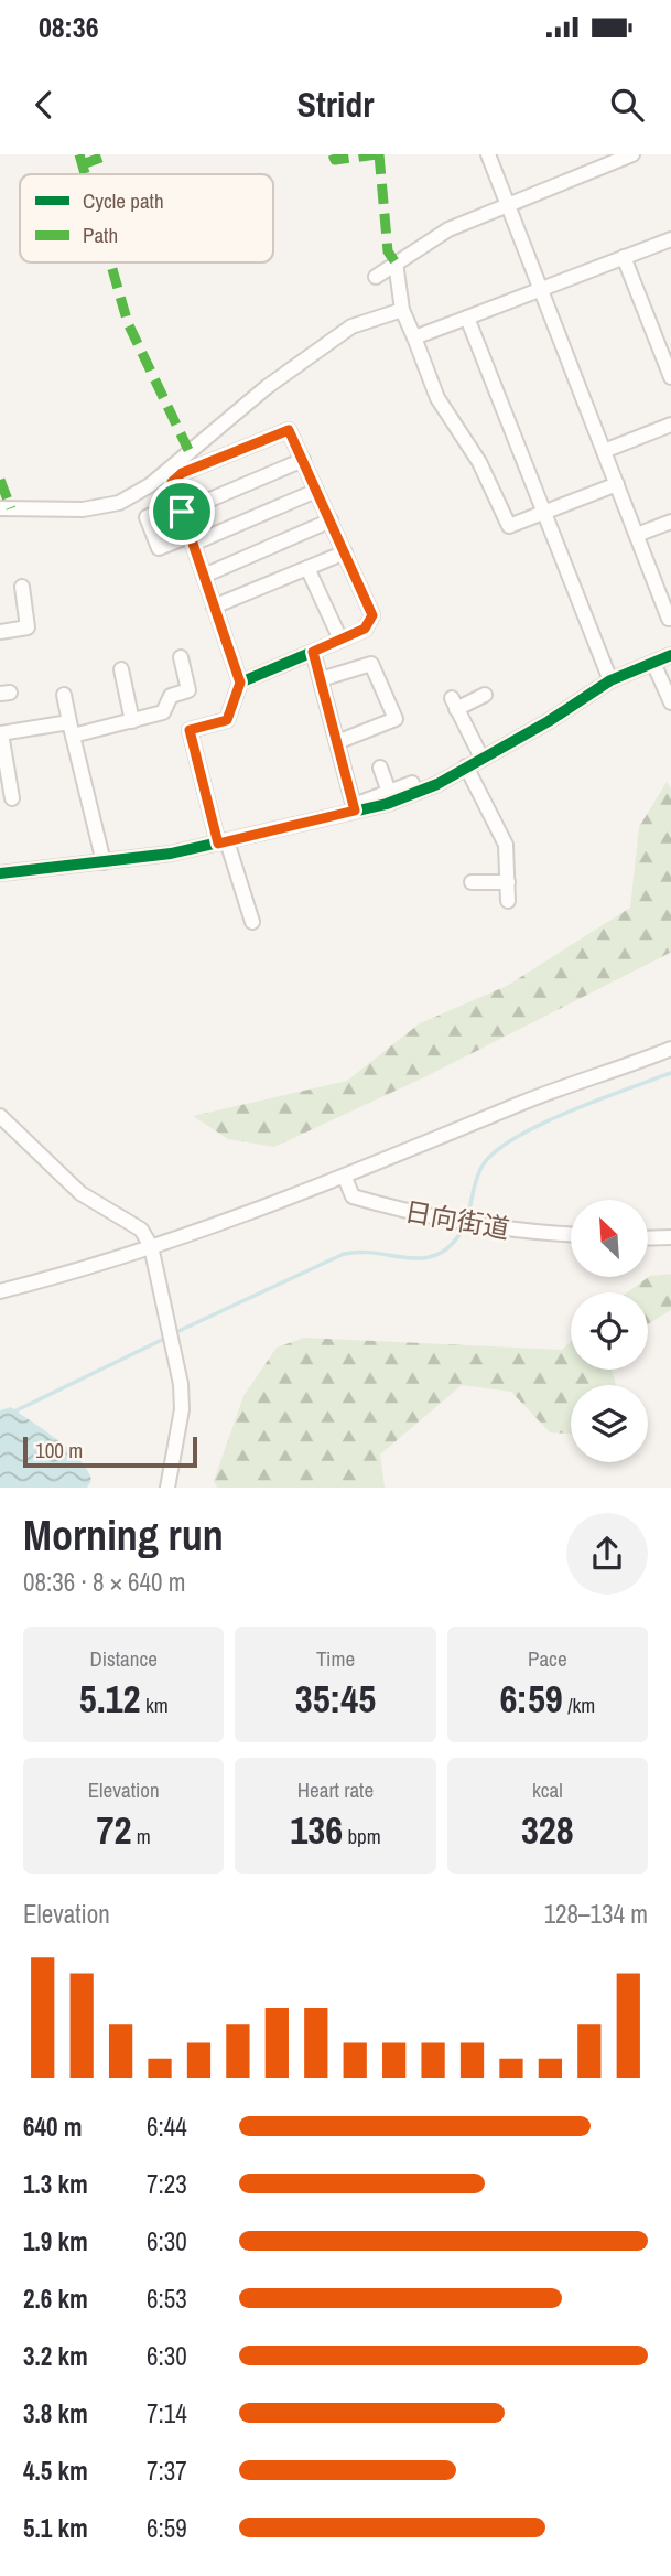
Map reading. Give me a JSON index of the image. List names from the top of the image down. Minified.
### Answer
{"streets":{"street":["日向街道"]},"legend":["Cycle path","Path"],"scale_bar":"100 m","north":"top left","page":{"status":"08:36","header":"Stridr","scale":"100 m","heading":["Morning run","08:36 · 8 × 640 m"],"stats":[["Distance","5.12 km"],["Time","35:45"],["Pace","6:59 /km"],["Elevation","72 m"],["Heart rate","136 bpm"],["kcal","328"]],"chart":["Elevation","128–134 m"],"list":[{"name":"640 m","note":"6:44"},{"name":"1.3 km","note":"7:23"},{"name":"1.9 km","note":"6:30"},{"name":"2.6 km","note":"6:53"},{"name":"3.2 km","note":"6:30"},{"name":"3.8 km","note":"7:14"},{"name":"4.5 km","note":"7:37"},{"name":"5.1 km","note":"6:59"}]}}
